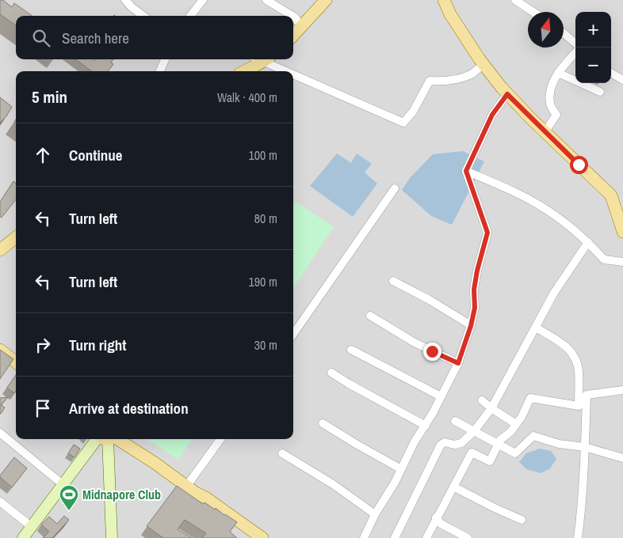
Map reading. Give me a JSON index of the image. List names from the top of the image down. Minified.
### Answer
{"places":{"sports":["Midnapore Club"]},"north":"top","page":{"map_buttons":["+","−"],"search":"Search here","heading":["5 min","Walk · 400 m"],"list":[["Continue","100 m"],["Turn left","80 m"],["Turn left","190 m"],["Turn right","30 m"],"Arrive at destination"]}}
